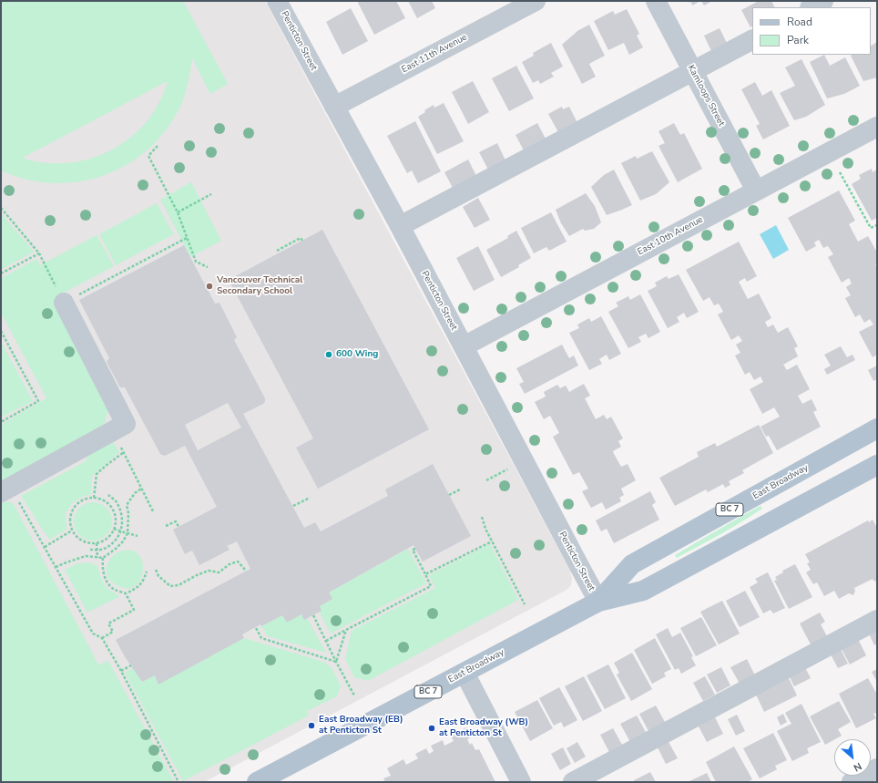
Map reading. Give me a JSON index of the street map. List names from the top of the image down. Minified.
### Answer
{"streets":{"main road":["East Broadway","BC 7"],"street":["Penticton Street","East 11th Avenue","Kamloops Street","East 10th Avenue"]},"crossings":[["Penticton Street","East 11th Avenue"],["Penticton Street","East 10th Avenue"],["Penticton Street","East Broadway"],["Kamloops Street","East 10th Avenue"]],"places":["Vancouver Technical Secondary School","600 Wing","East Broadway (EB) at Penticton St","East Broadway (WB) at Penticton St"],"legend":["Road","Park"],"north":"bottom right"}
